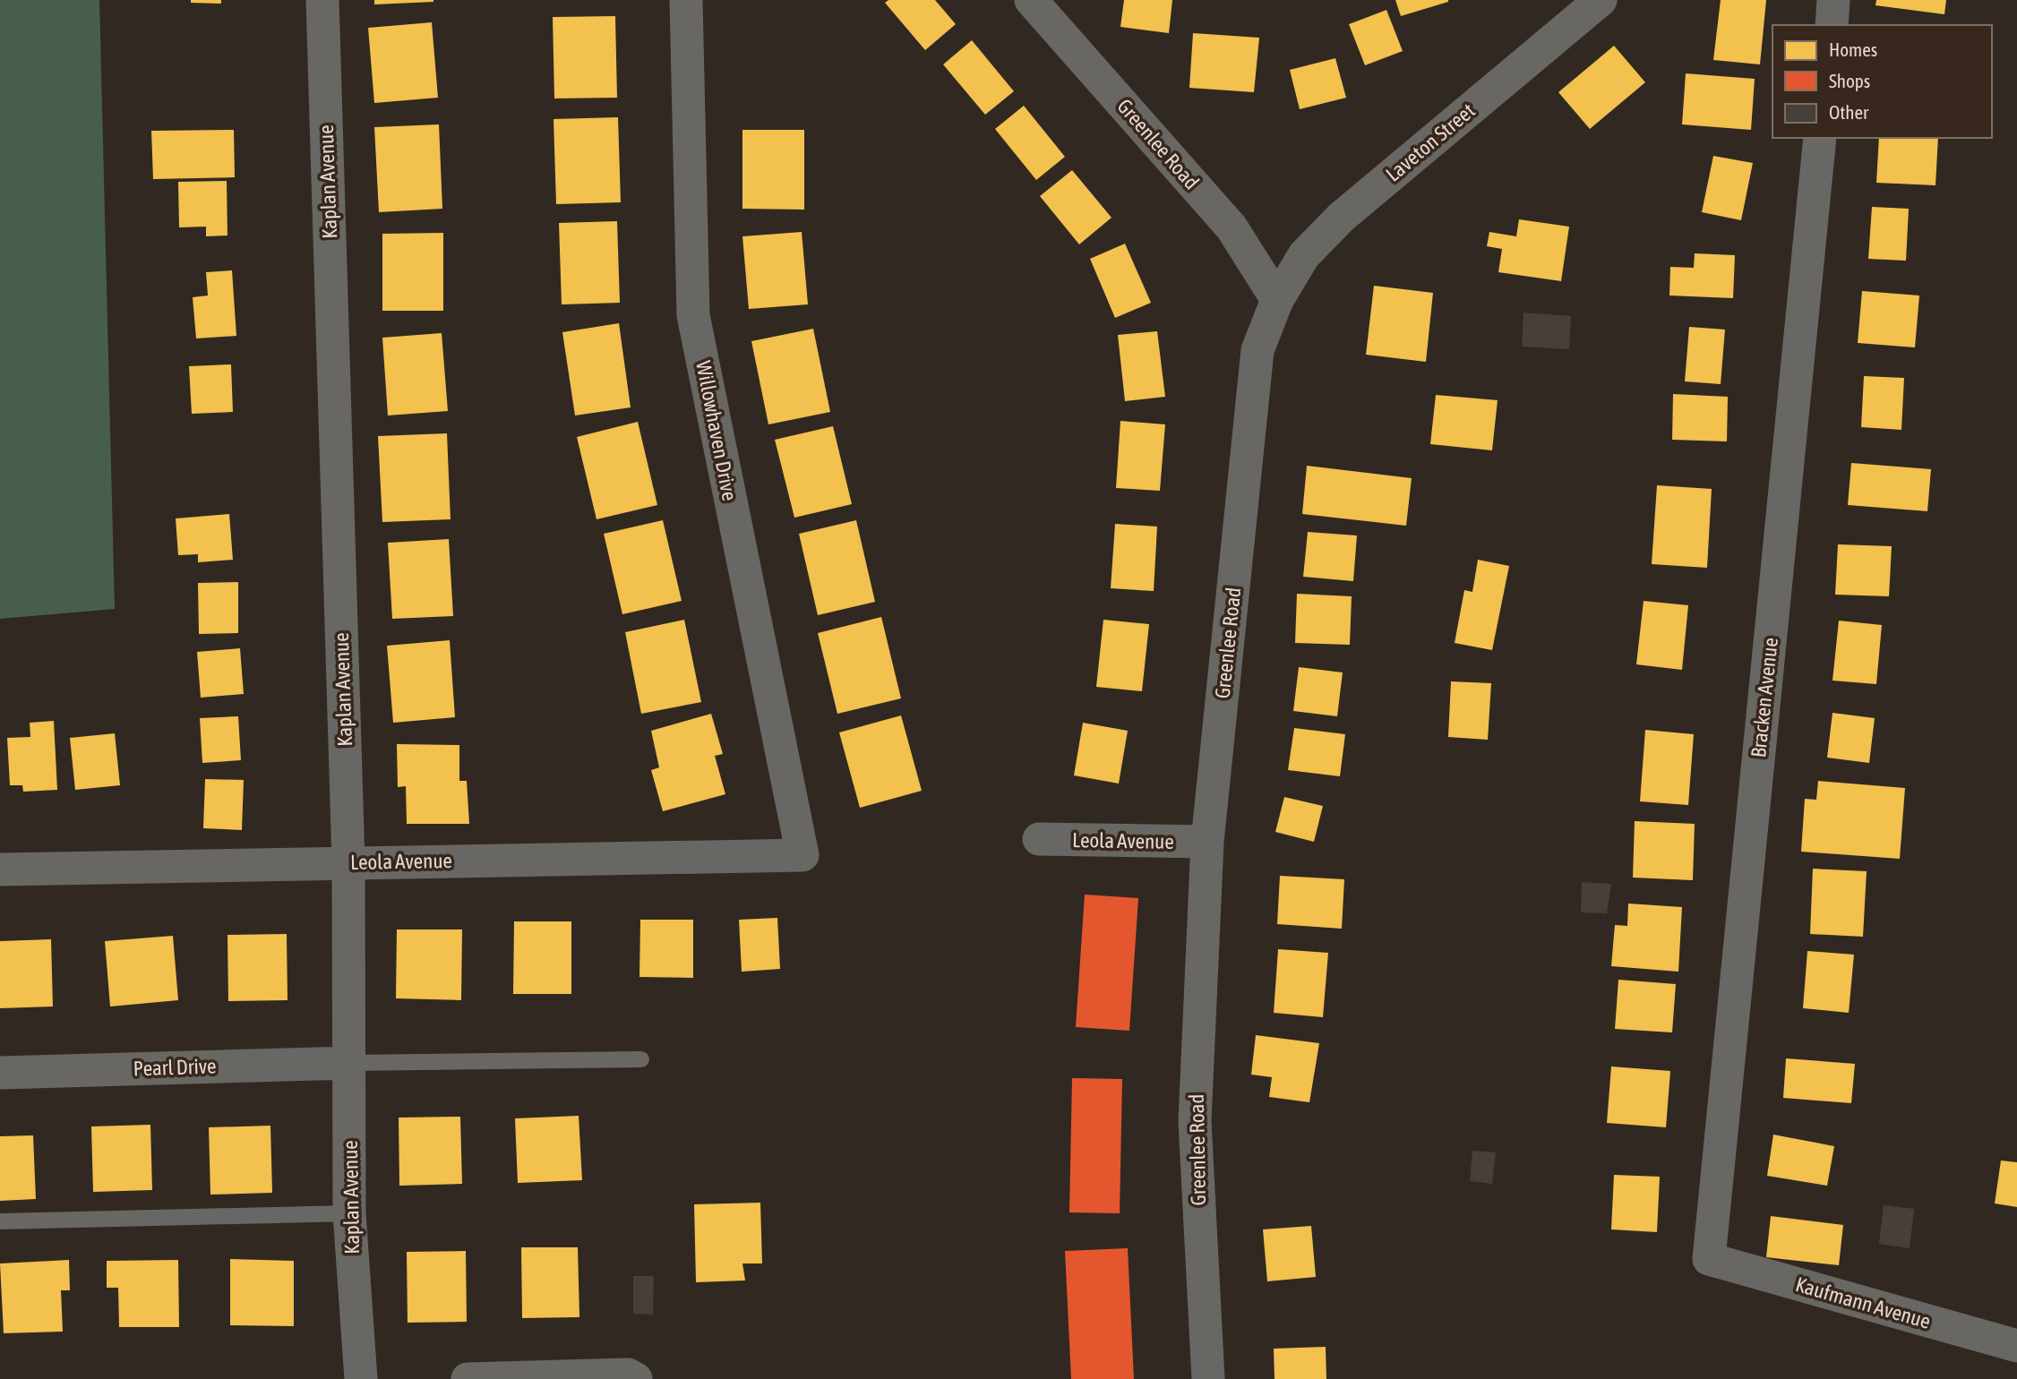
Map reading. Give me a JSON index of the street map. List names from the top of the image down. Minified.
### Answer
{"streets":{"street":["Laveton Street","Greenlee Road","Kaplan Avenue","Willowhaven Drive","Bracken Avenue","Leola Avenue","Pearl Drive","Kaufmann Avenue"]},"crossings":[["Laveton Street","Greenlee Road"],["Greenlee Road","Leola Avenue"],["Kaplan Avenue","Leola Avenue"],["Kaplan Avenue","Pearl Drive"],["Willowhaven Drive","Leola Avenue"],["Bracken Avenue","Kaufmann Avenue"]],"legend":["Homes","Shops","Other"]}
